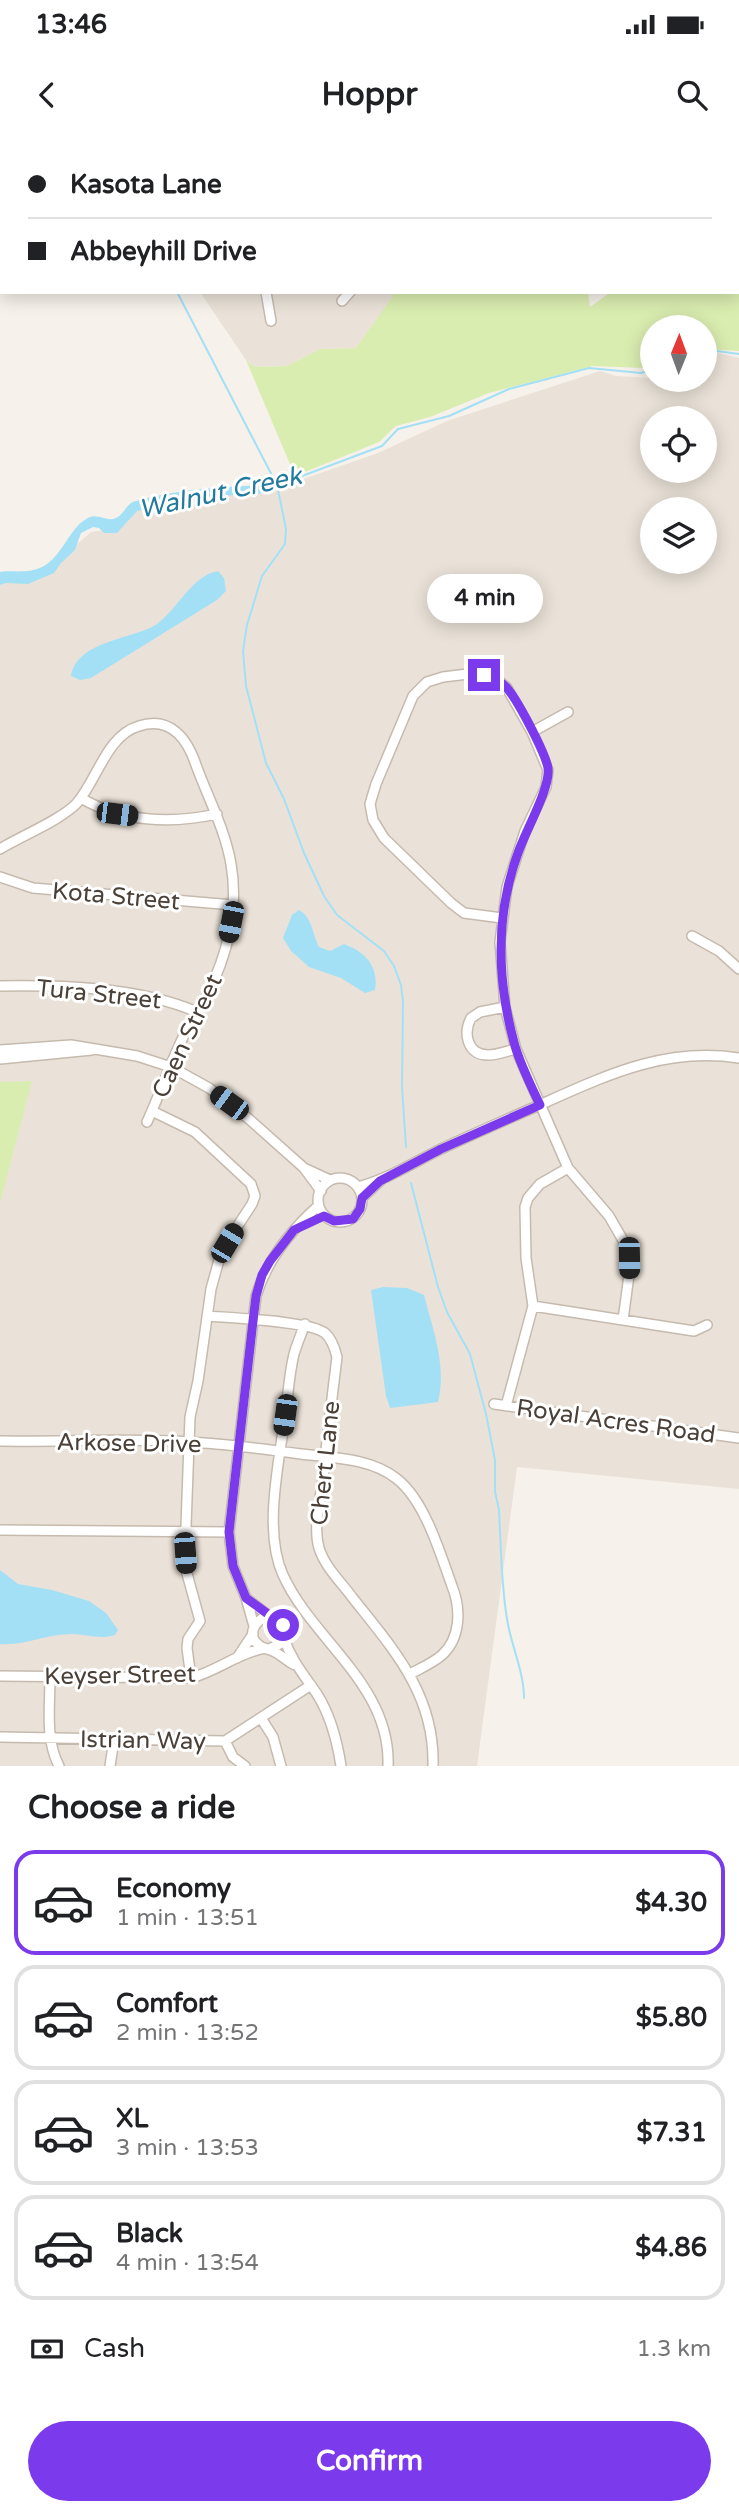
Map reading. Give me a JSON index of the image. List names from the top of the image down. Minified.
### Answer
{"streets":{"street":["Kota Street","Tura Street","Caen Street","Royal Acres Road","Arkose Drive","Chert Lane","Keyser Street","Istrian Way"]},"crossings":[["Kota Street","Caen Street"],["Tura Street","Caen Street"],["Arkose Drive","Chert Lane"]],"water":["Walnut Creek"],"north":"top","page":{"status":"13:46","header":"Hoppr","banner":["Kasota Lane","Abbeyhill Drive"],"bubble":"4 min","heading":"Choose a ride","list":[{"name":"Economy","note":"1 min · 13:51","value":"$4.30"},{"name":"Comfort","note":"2 min · 13:52","value":"$5.80"},{"name":"XL","note":"3 min · 13:53","value":"$7.31"},{"name":"Black","note":"4 min · 13:54","value":"$4.86"}],"pay":["Cash","1.3 km"],"buttons":"Confirm"}}
